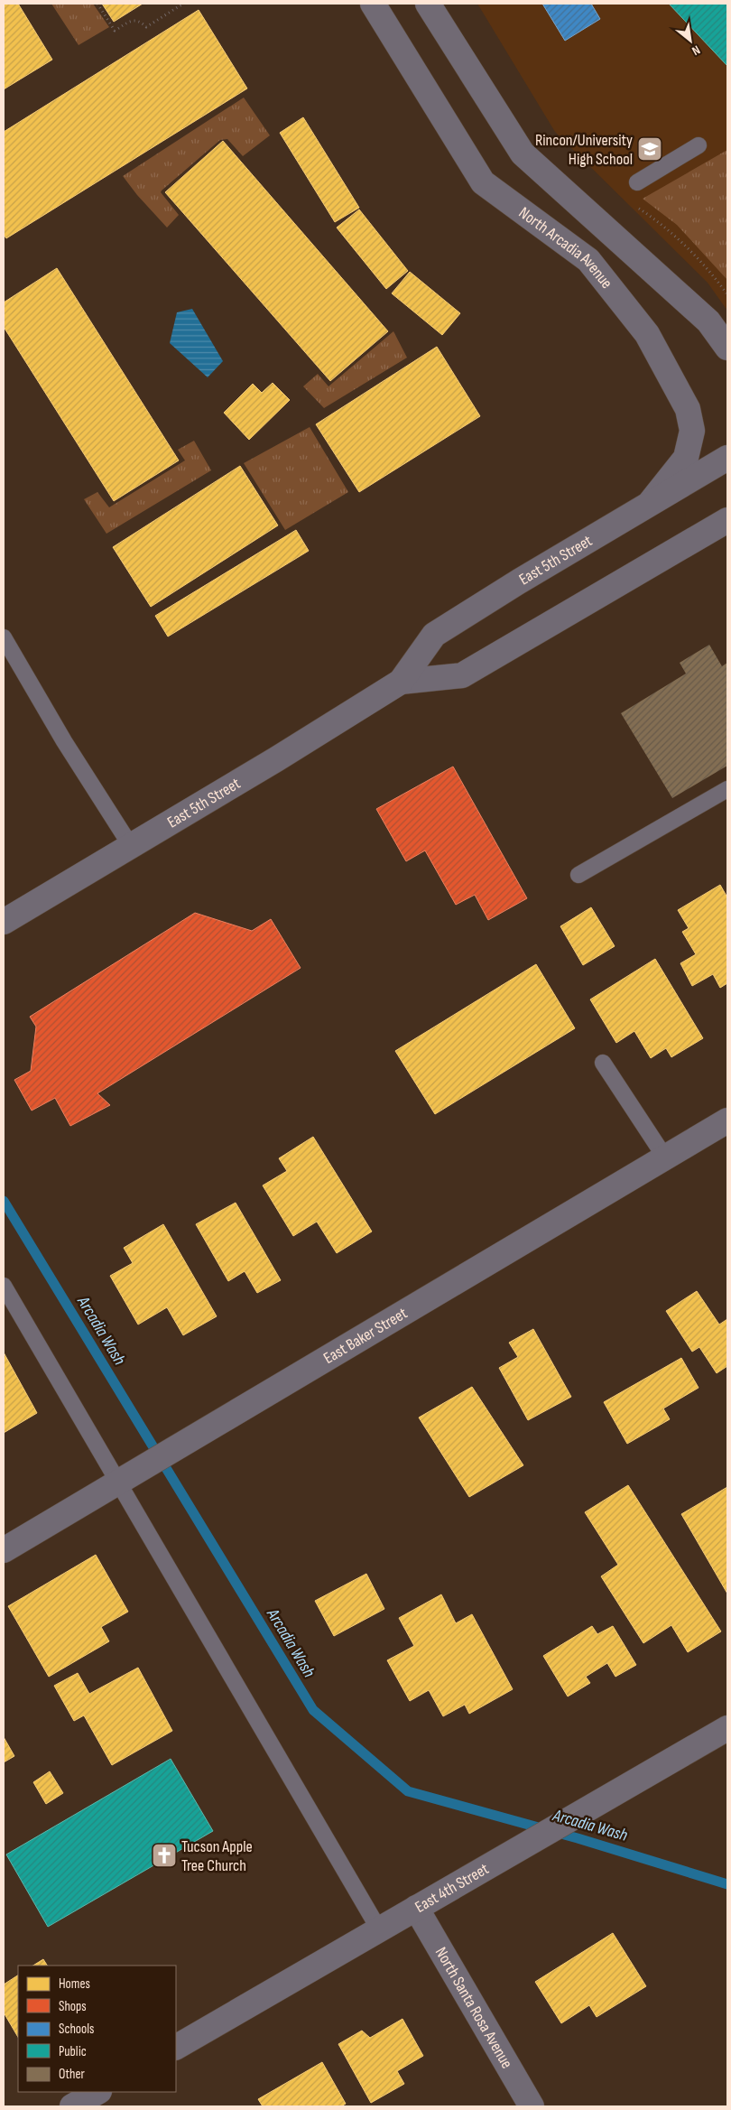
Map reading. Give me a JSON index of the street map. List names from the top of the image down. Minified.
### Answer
{"streets":{"street":["North Arcadia Avenue","East 5th Street","East Baker Street","East 4th Street","North Santa Rosa Avenue"]},"crossings":[["North Arcadia Avenue","East 5th Street"],["East 4th Street","North Santa Rosa Avenue"]],"water":["Arcadia Wash"],"places":{"school or university":["Rincon/University High School"],"church":["Tucson Apple Tree Church"]},"legend":["Homes","Shops","Schools","Public","Other"],"north":"bottom right"}
